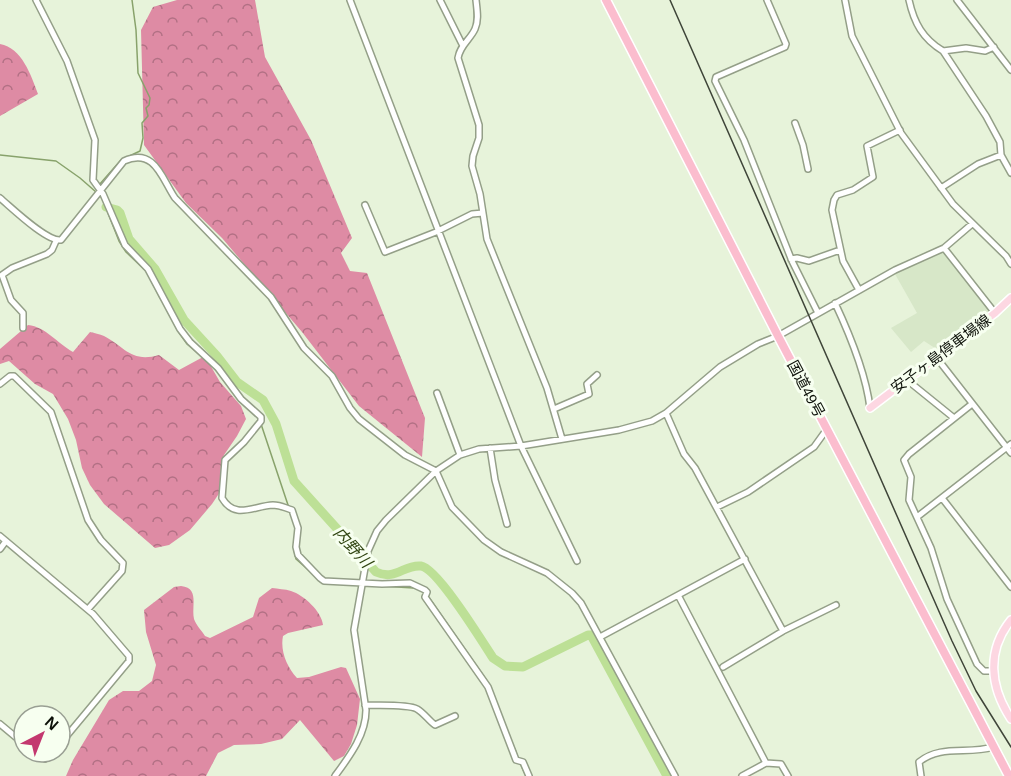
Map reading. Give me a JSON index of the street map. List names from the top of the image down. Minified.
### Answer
{"streets":{"highway":["国道49号"],"main road":["安子ヶ島停車場線"]},"water":["内野川"],"north":"top right"}
